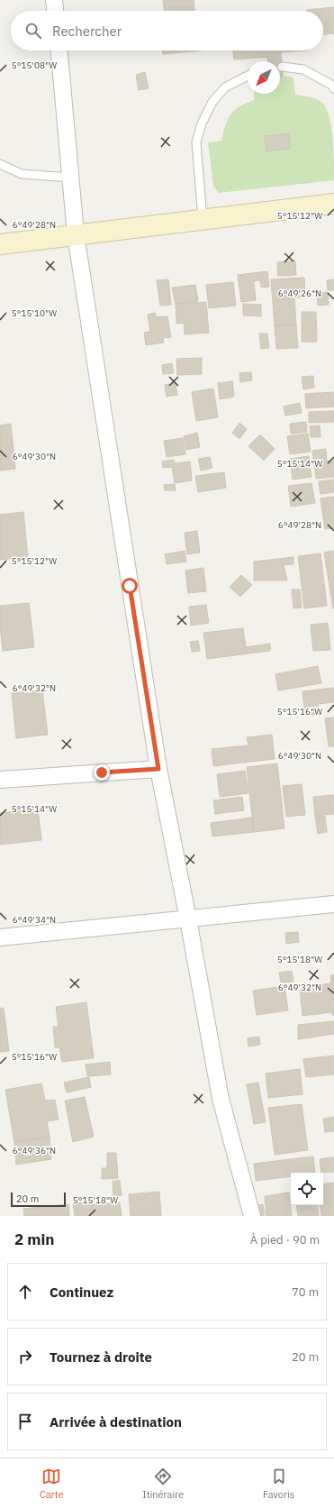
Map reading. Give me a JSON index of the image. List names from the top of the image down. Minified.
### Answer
{"scale_bar":"20 m","north":"bottom left","page":{"search":"Rechercher","scale":"20 m","heading":["2 min","À pied · 90 m"],"list":[["Continuez","70 m"],["Tournez à droite","20 m"],"Arrivée à destination"],"nav":["Carte","Itinéraire","Favoris"]},"coordinates":["5°15'08\"W","5°15'12\"W","6°49'28\"N","6°49'26\"N","5°15'10\"W","6°49'30\"N","5°15'14\"W","6°49'32\"N","5°15'16\"W","6°49'34\"N","5°15'18\"W","6°49'36\"N"]}
